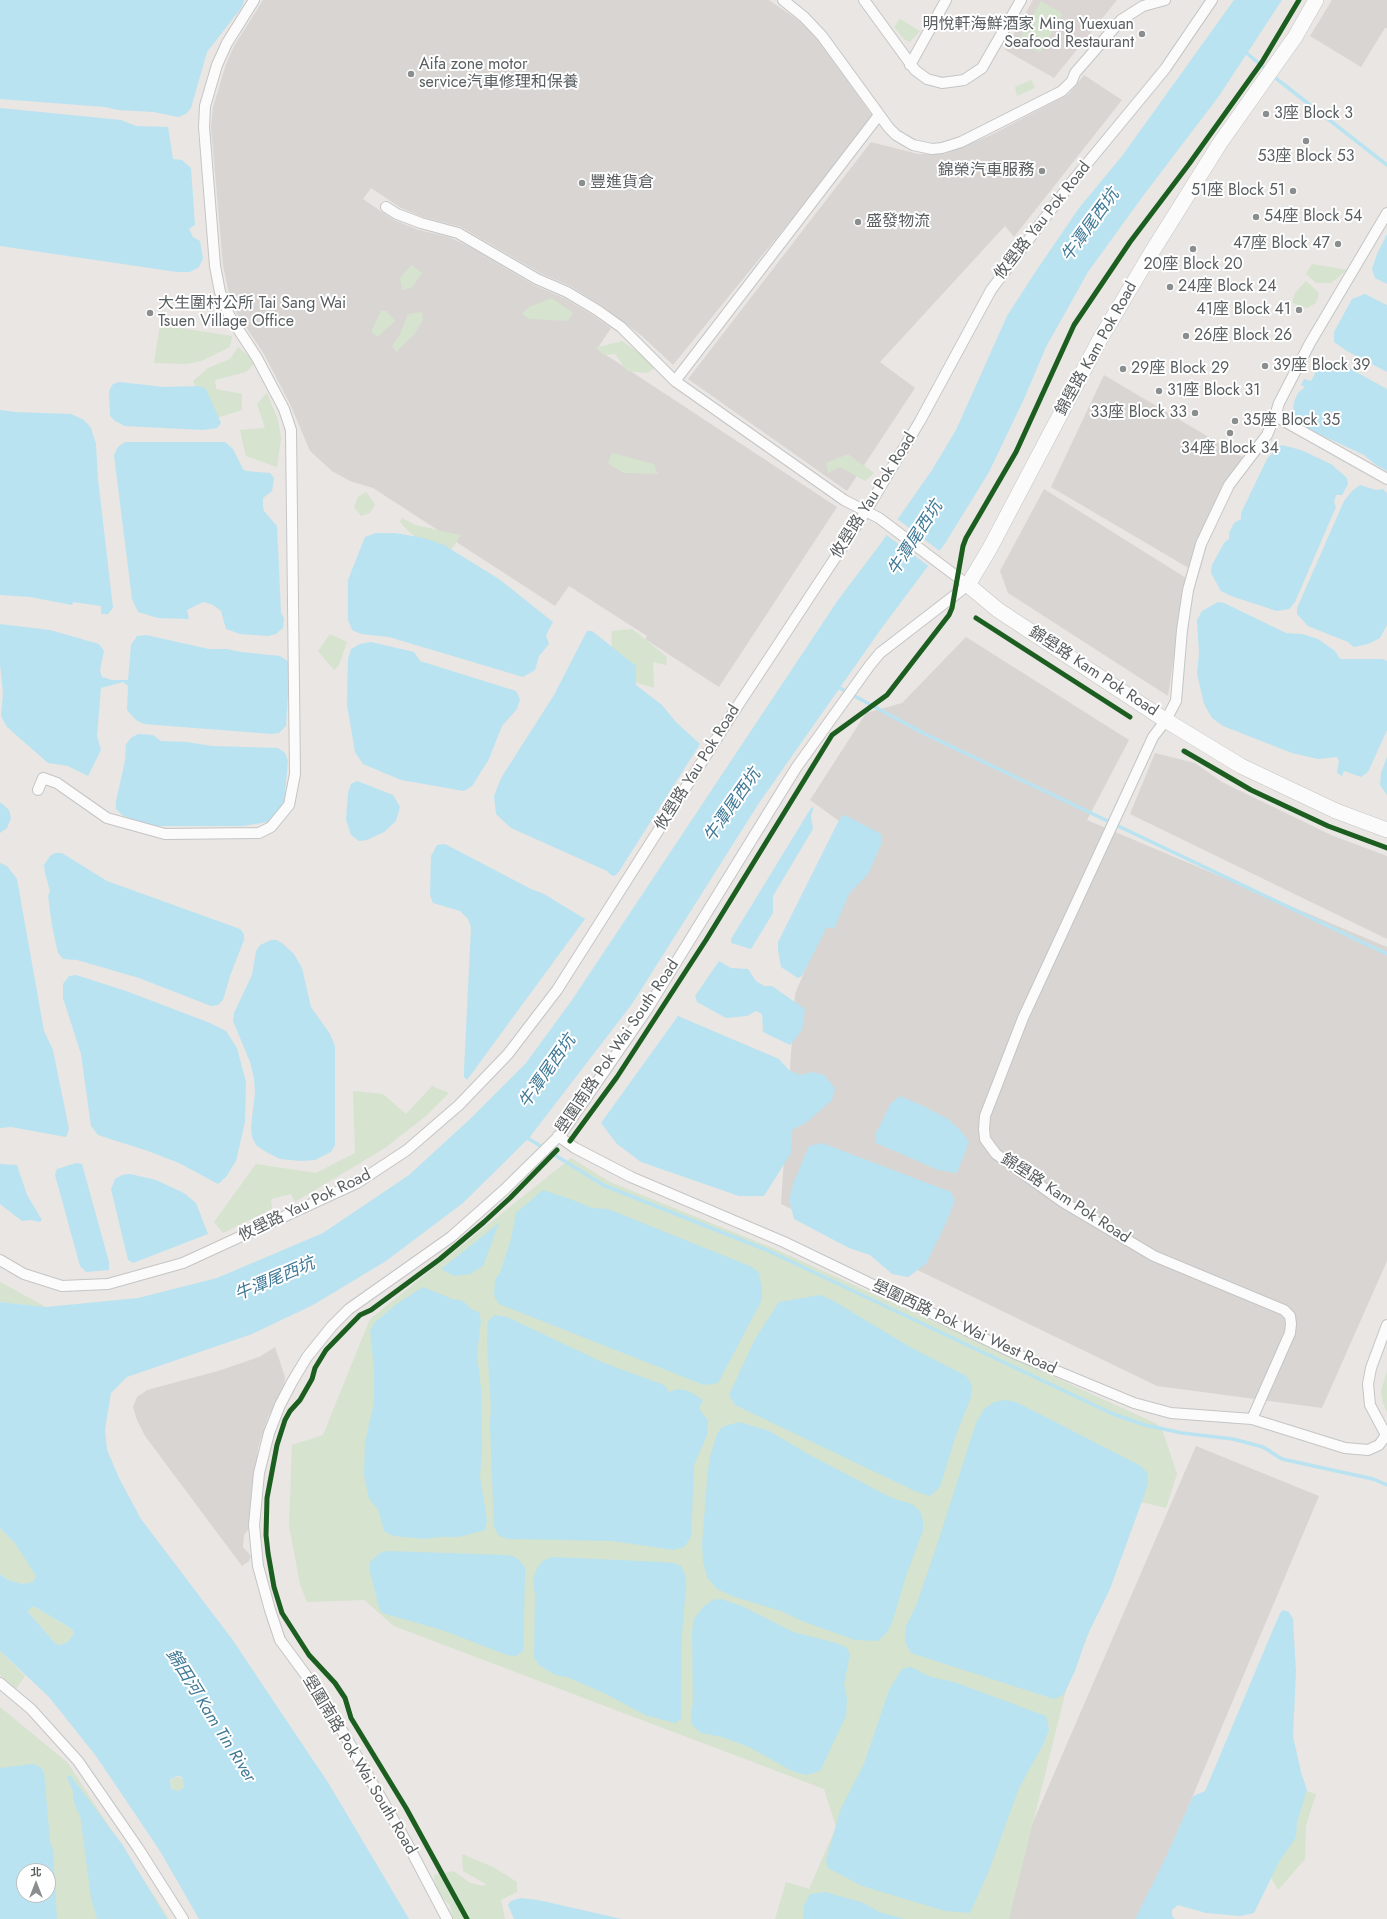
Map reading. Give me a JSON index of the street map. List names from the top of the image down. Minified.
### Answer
{"streets":{"street":["攸壆路 Yau Pok Road","錦壆路 Kam Pok Road","壆圍南路 Pok Wai South Road","壆圍西路 Pok Wai West Road"]},"crossings":[["攸壆路 Yau Pok Road","錦壆路 Kam Pok Road"],["錦壆路 Kam Pok Road","壆圍南路 Pok Wai South Road"],["錦壆路 Kam Pok Road","壆圍西路 Pok Wai West Road"],["壆圍南路 Pok Wai South Road","壆圍西路 Pok Wai West Road"]],"water":["牛潭尾西坑","錦田河 Kam Tin River"],"places":["明悅軒海鮮酒家 Ming Yuexuan Seafood Restaurant","Aifa zone motor service汽車修理和保養","3座 Block 3","53座 Block 53","錦榮汽車服務","豐進貨倉","51座 Block 51","54座 Block 54","盛發物流","47座 Block 47","20座 Block 20","24座 Block 24","41座 Block 41","大生圍村公所 Tai Sang Wai Tsuen Village Office","26座 Block 26","39座 Block 39","29座 Block 29","31座 Block 31","33座 Block 33","35座 Block 35","34座 Block 34"],"north":"top"}
